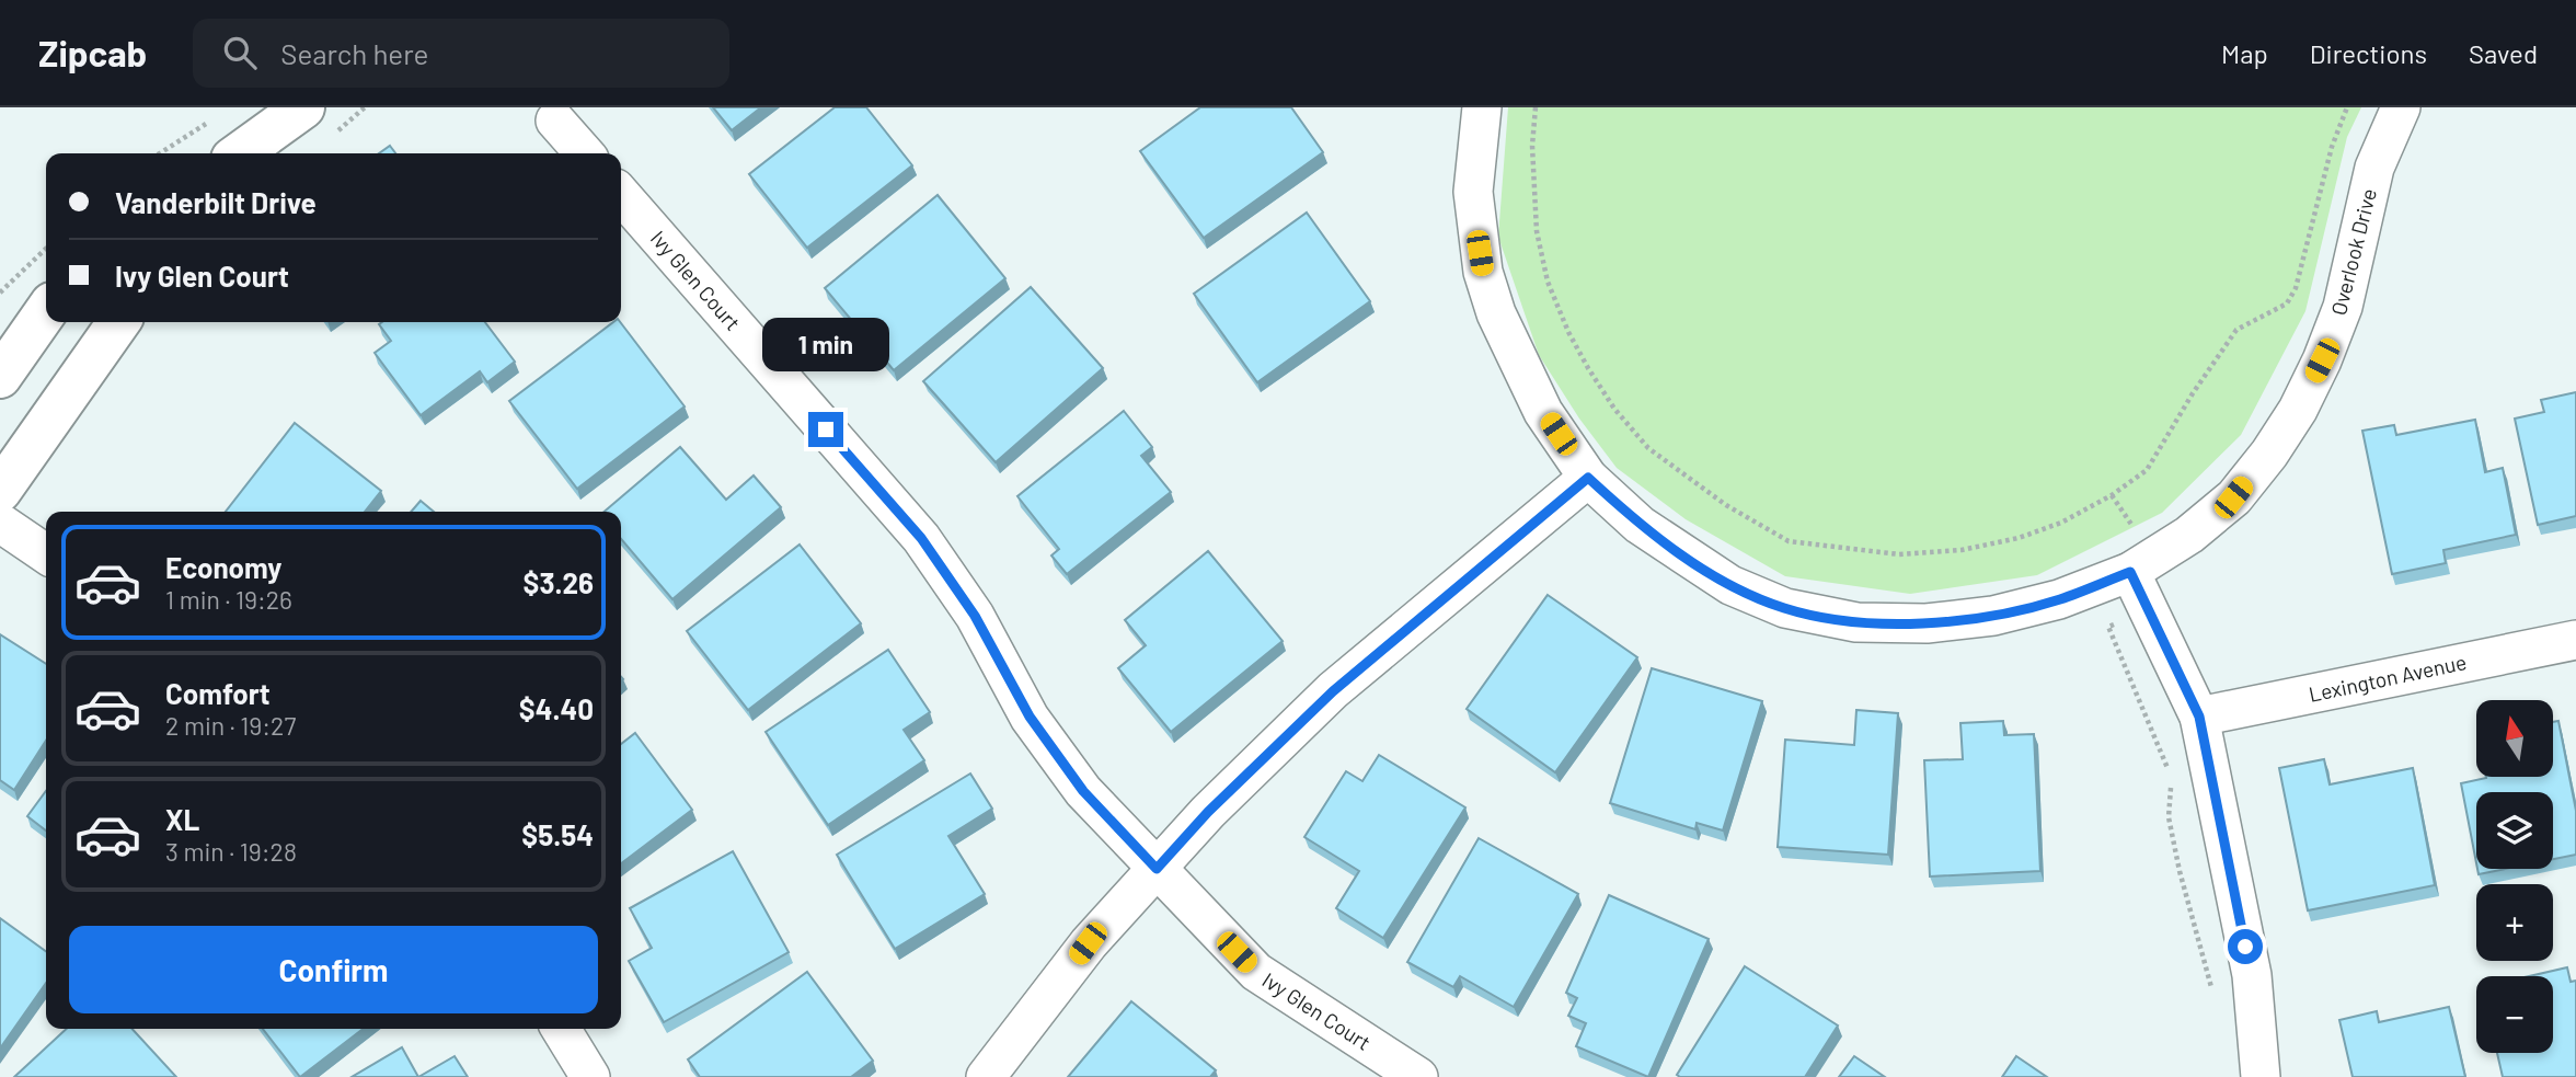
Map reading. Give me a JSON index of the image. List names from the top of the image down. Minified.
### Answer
{"streets":{"street":["Overlook Drive","Ivy Glen Court","Lexington Avenue"]},"north":"top","page":{"header":"Zipcab","search":"Search here","nav":["Map","Directions","Saved"],"banner":["Vanderbilt Drive","Ivy Glen Court"],"bubble":"1 min","list":[{"name":"Economy","note":"1 min · 19:26","value":"$3.26"},{"name":"Comfort","note":"2 min · 19:27","value":"$4.40"},{"name":"XL","note":"3 min · 19:28","value":"$5.54"}],"map_buttons":["+","−"],"buttons":"Confirm"}}
